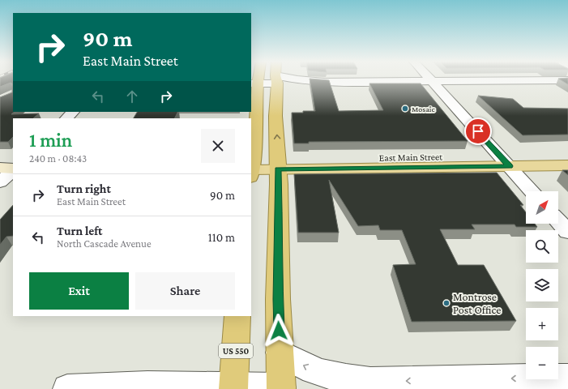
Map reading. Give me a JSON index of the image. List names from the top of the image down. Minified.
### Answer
{"streets":{"highway":["US 550"],"main road":["East Main Street"]},"places":["Mosaic","Montrose Post Office"],"north":"top right","page":{"turn":["90 m","East Main Street"],"heading":["1 min","240 m · 08:43"],"list":[{"name":"Turn right","note":"East Main Street","value":"90 m"},{"name":"Turn left","note":"North Cascade Avenue","value":"110 m"}],"map_buttons":["+","−"],"buttons":["Exit","Share"]}}
